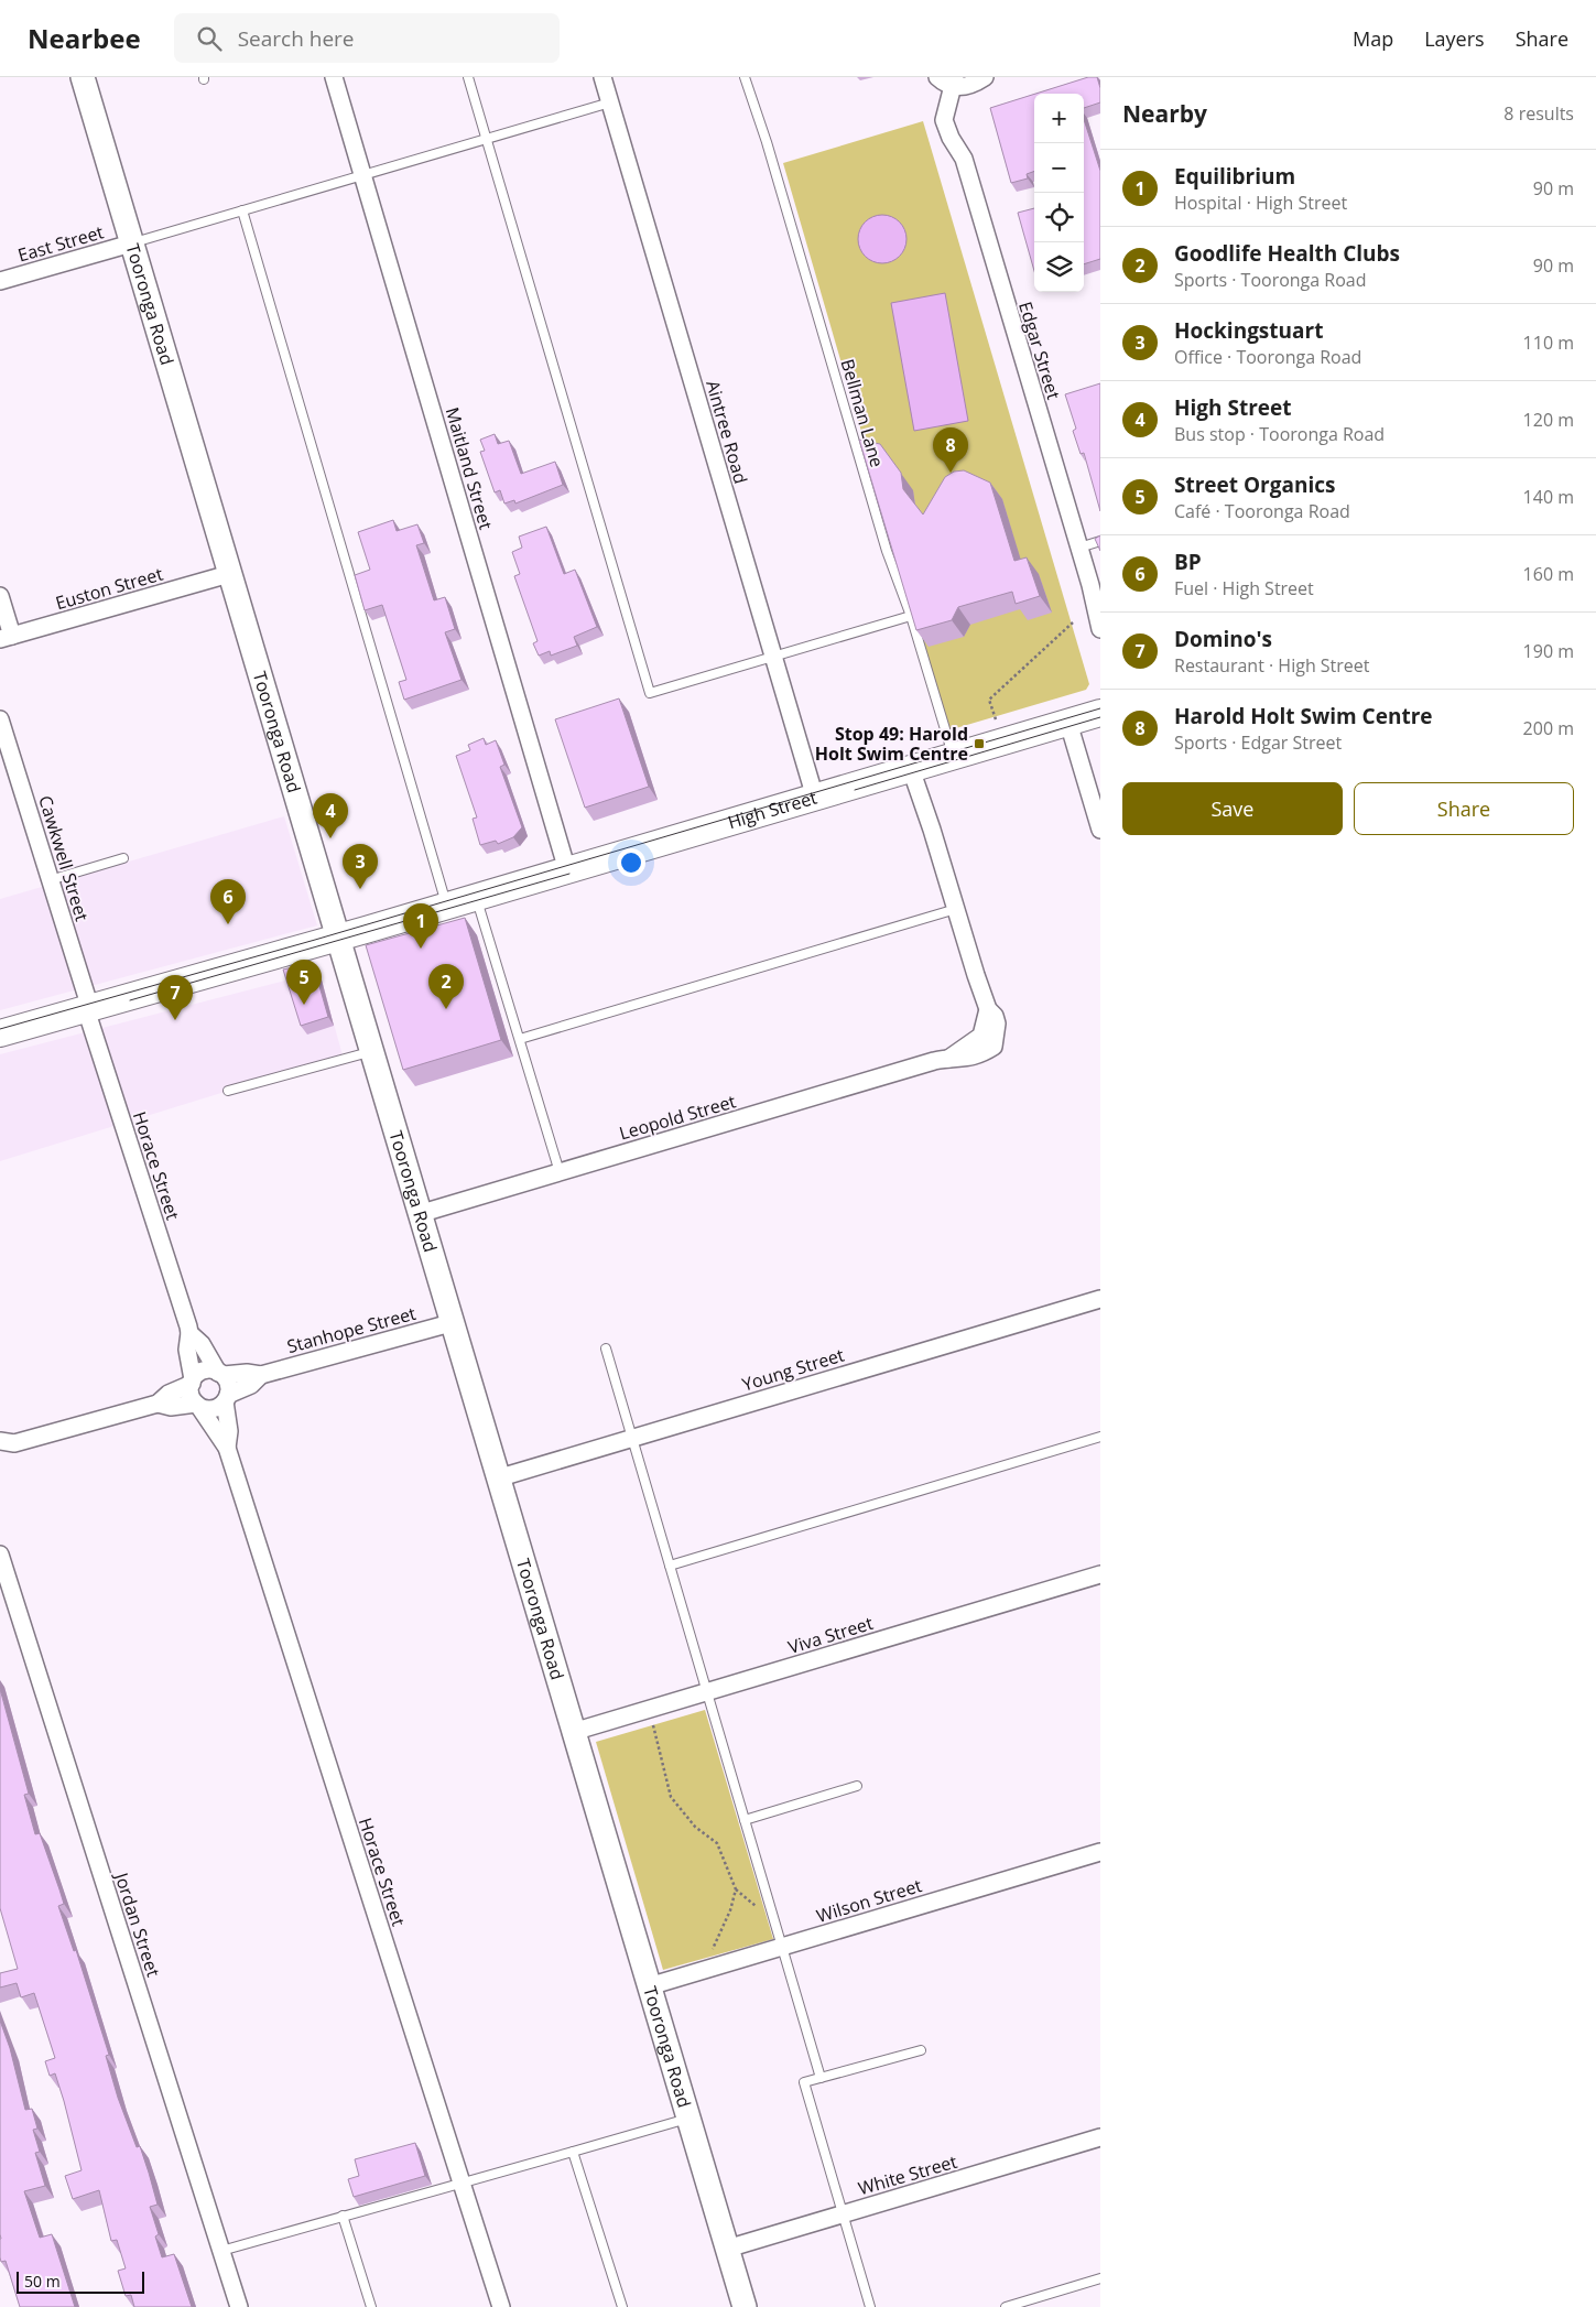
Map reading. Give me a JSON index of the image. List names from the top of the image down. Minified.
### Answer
{"streets":{"main road":["Tooronga Road","High Street"],"street":["East Street","Edgar Street","Aintree Road","Maitland Street","Euston Street","Cawkwell Street","Leopold Street","Horace Street","Stanhope Street","Young Street","Viva Street","Wilson Street","Jordan Street","White Street"],"lane":["Bellman Lane"]},"crossings":[["East Street","Tooronga Road"],["Tooronga Road","Euston Street"],["Tooronga Road","High Street"],["Tooronga Road","Leopold Street"],["Tooronga Road","Stanhope Street"],["Tooronga Road","Young Street"],["Tooronga Road","Viva Street"],["Tooronga Road","Wilson Street"],["Tooronga Road","White Street"],["Bellman Lane","High Street"],["Aintree Road","High Street"],["Maitland Street","High Street"],["High Street","Cawkwell Street"],["High Street","Leopold Street"],["High Street","Horace Street"],["Cawkwell Street","Horace Street"],["Horace Street","Stanhope Street"]],"places":{"transit":["Stop 49: Harold Holt Swim Centre"]},"scale_bar":"50 m","page":{"header":"Nearbee","search":"Search here","nav":["Map","Layers","Share"],"heading":["Nearby","8 results"],"map_buttons":["+","−"],"list":[{"mark":"1","name":"Equilibrium","note":"Hospital · High Street","value":"90 m"},{"mark":"2","name":"Goodlife Health Clubs","note":"Sports · Tooronga Road","value":"90 m"},{"mark":"3","name":"Hockingstuart","note":"Office · Tooronga Road","value":"110 m"},{"mark":"4","name":"High Street","note":"Bus stop · Tooronga Road","value":"120 m"},{"mark":"5","name":"Street Organics","note":"Café · Tooronga Road","value":"140 m"},{"mark":"6","name":"BP","note":"Fuel · High Street","value":"160 m"},{"mark":"7","name":"Domino's","note":"Restaurant · High Street","value":"190 m"},{"mark":"8","name":"Harold Holt Swim Centre","note":"Sports · Edgar Street","value":"200 m"}],"pins":["8","4","3","6","1","5","2","7"],"buttons":["Save","Share"],"scale":"50 m"}}
